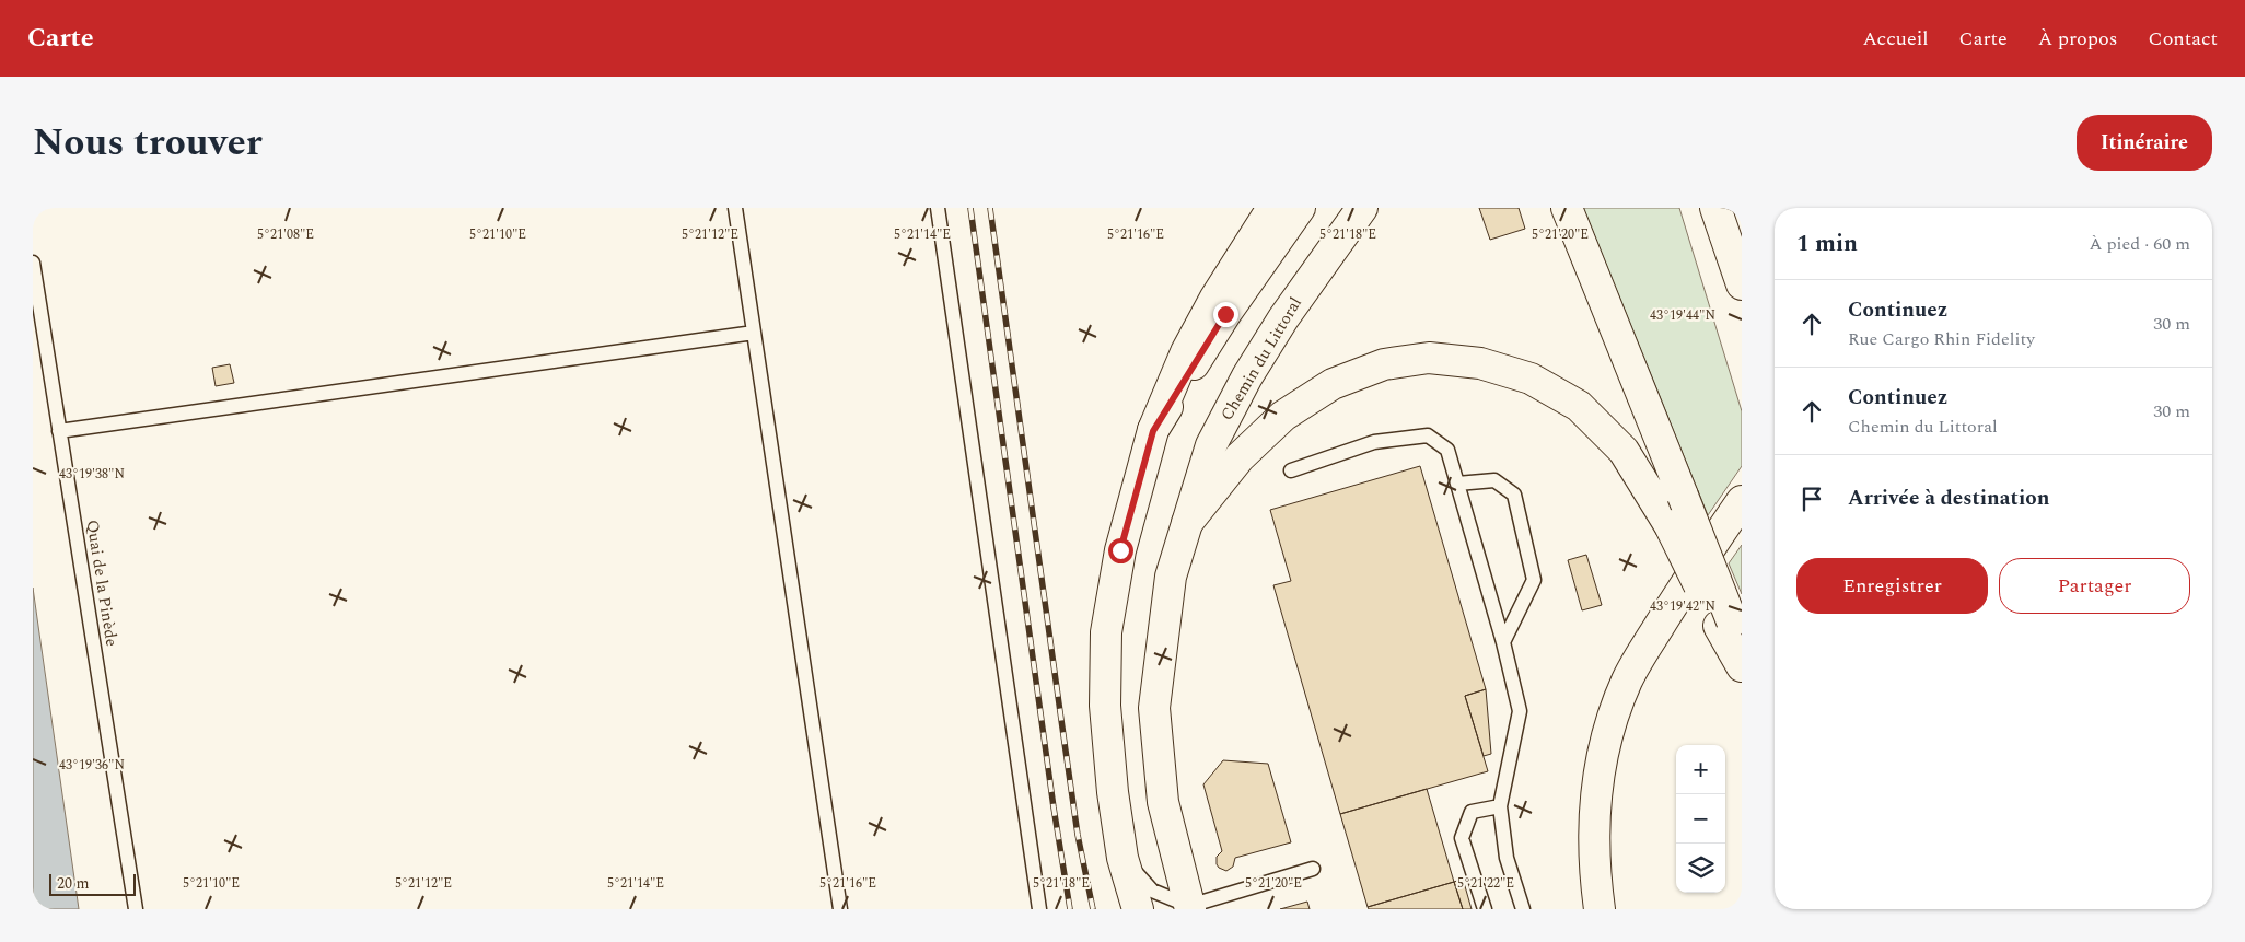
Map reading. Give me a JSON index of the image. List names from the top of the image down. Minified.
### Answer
{"streets":{"main road":["Chemin du Littoral"],"lane":["Quai de la Pinède"]},"scale_bar":"20 m","page":{"header":"Carte","nav":["Accueil","Carte","À propos","Contact"],"title":"Nous trouver","buttons":["Itinéraire",["Enregistrer","Partager"]],"heading":["1 min","À pied · 60 m"],"list":[["Continuez","Rue Cargo Rhin Fidelity","30 m"],["Continuez","Chemin du Littoral","30 m"],"Arrivée à destination"],"map_buttons":["+","−"],"scale":"20 m"},"coordinates":["5°21'08\"E","5°21'10\"E","5°21'12\"E","5°21'14\"E","5°21'16\"E","5°21'18\"E","5°21'20\"E","43°19'44\"N","43°19'38\"N","43°19'42\"N","43°19'36\"N","5°21'22\"E"]}
